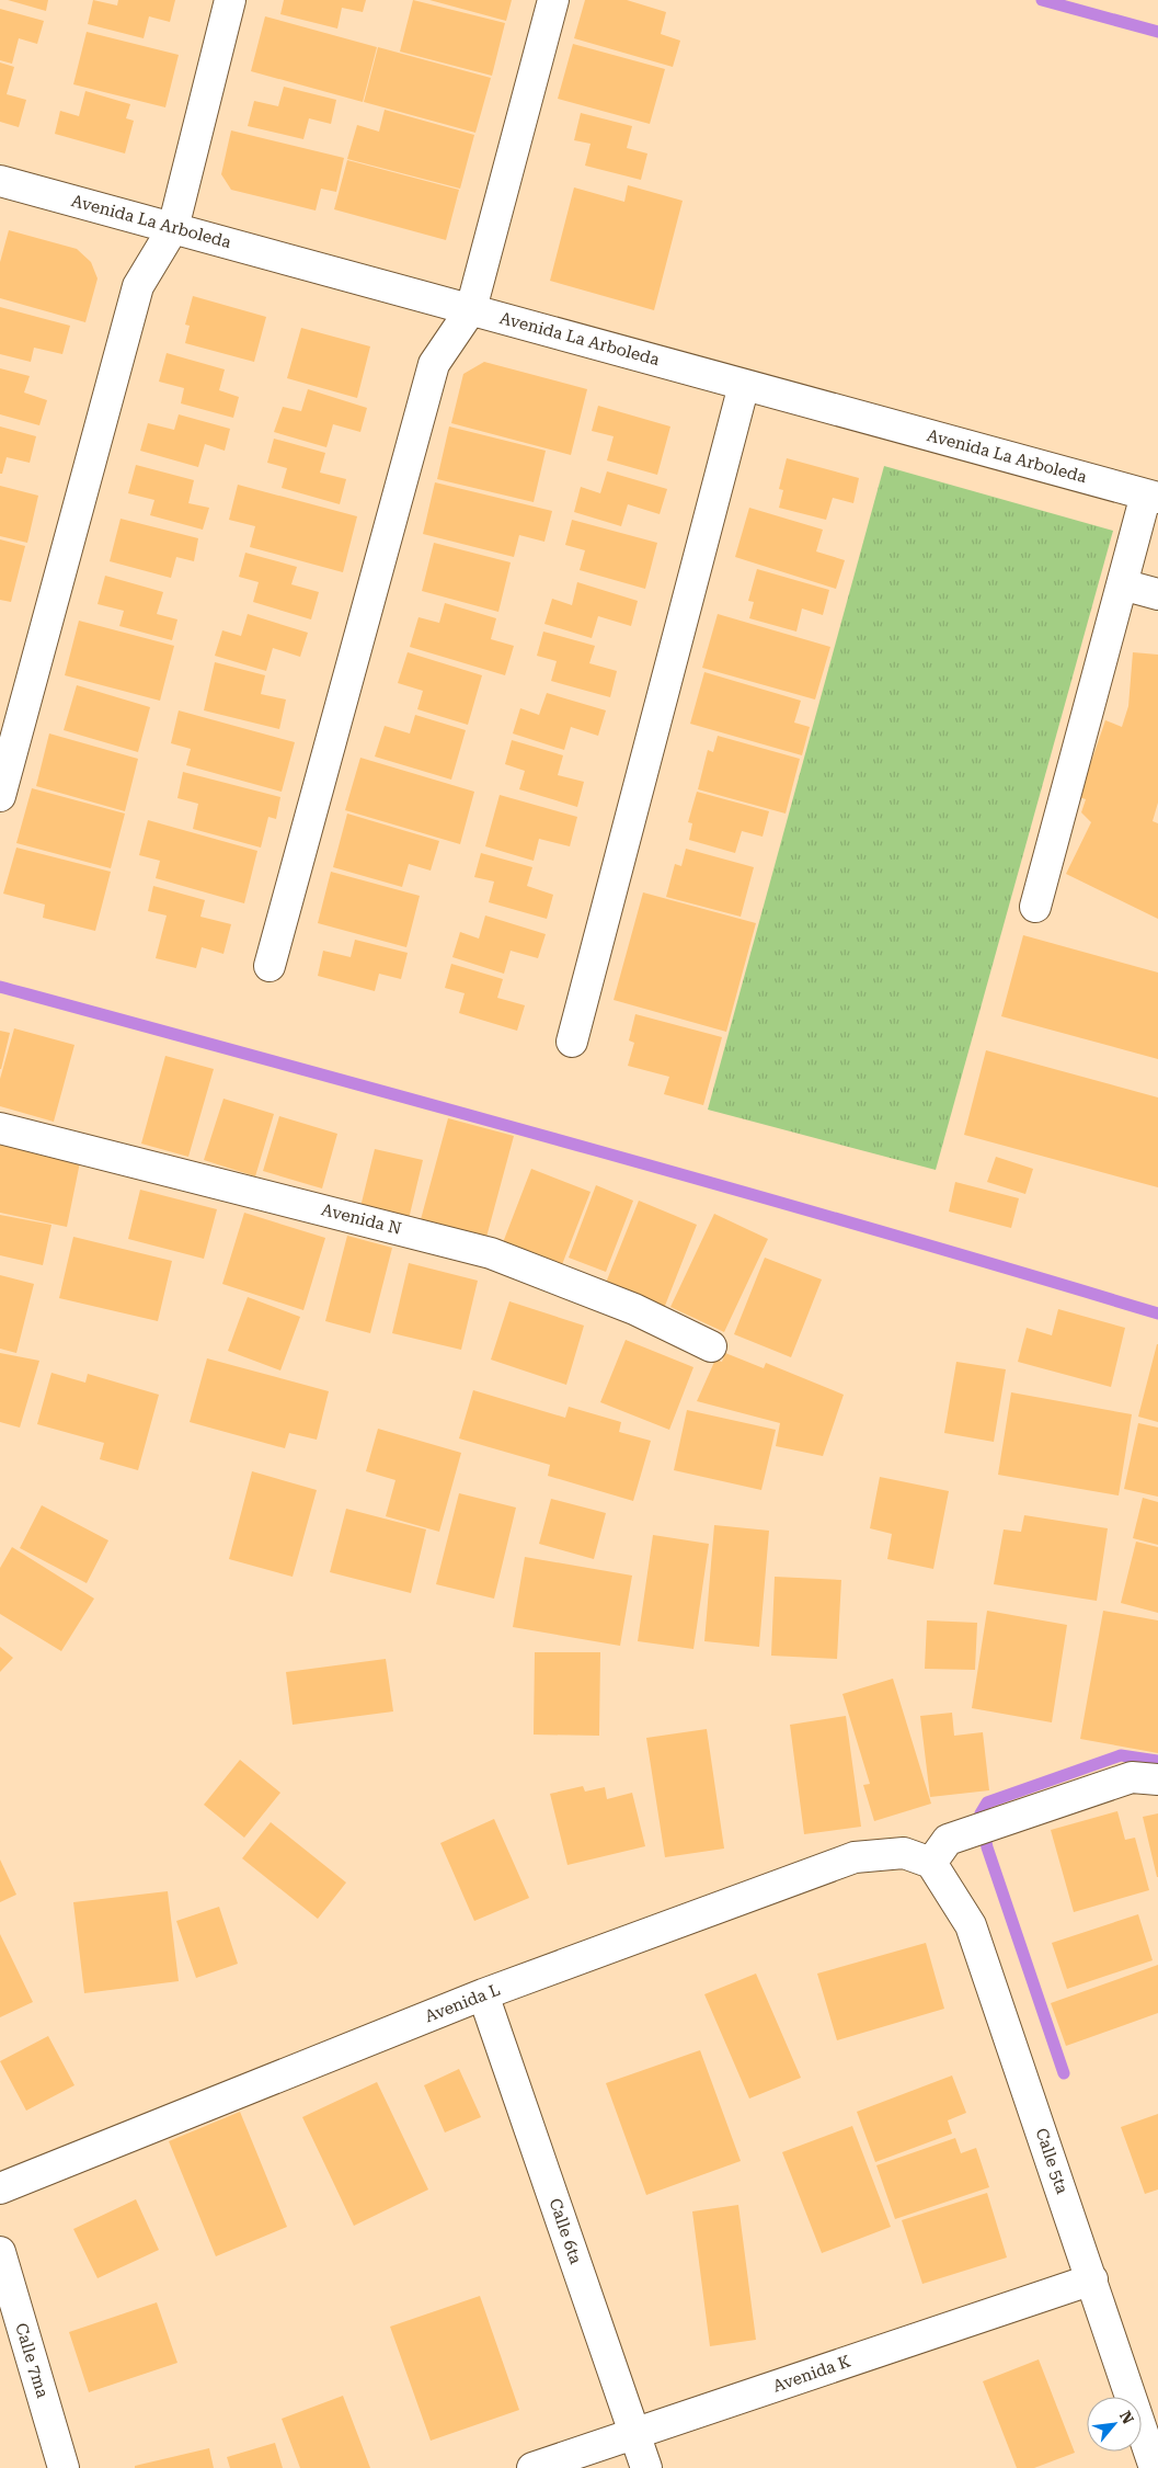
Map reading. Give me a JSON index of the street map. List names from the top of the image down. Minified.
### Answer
{"streets":{"street":["Avenida La Arboleda","Avenida N","Avenida L","Calle 5ta","Calle 6ta","Calle 7ma","Avenida K"]},"crossings":[["Avenida L","Calle 5ta"],["Avenida L","Calle 6ta"],["Calle 5ta","Avenida K"],["Calle 6ta","Avenida K"]],"north":"top right"}
